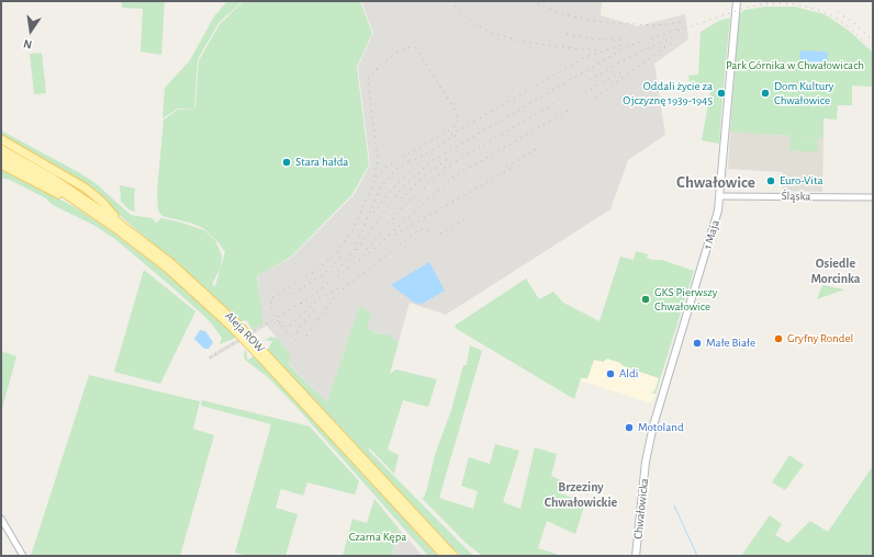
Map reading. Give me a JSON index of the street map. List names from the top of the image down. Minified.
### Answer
{"streets":{"main road":["1 Maja","Aleja ROW","Chwałowicka"],"street":["Śląska"]},"crossings":[["Śląska","1 Maja"],["1 Maja","Chwałowicka"]],"districts":["Chwałowice","Osiedle Morcinka","Brzeziny Chwałowickie"],"parks":["Park Górnika w Chwałowicach","Czarna Kępa"],"places":["Oddali życie za Ojczyznę 1939-1945","Dom Kultury Chwałowice","Stara hałda","Euro-Vita","GKS Pierwszy Chwałowice","Gryfny Rondel","Małe Białe","Aldi","Motoland"],"north":"bottom"}
